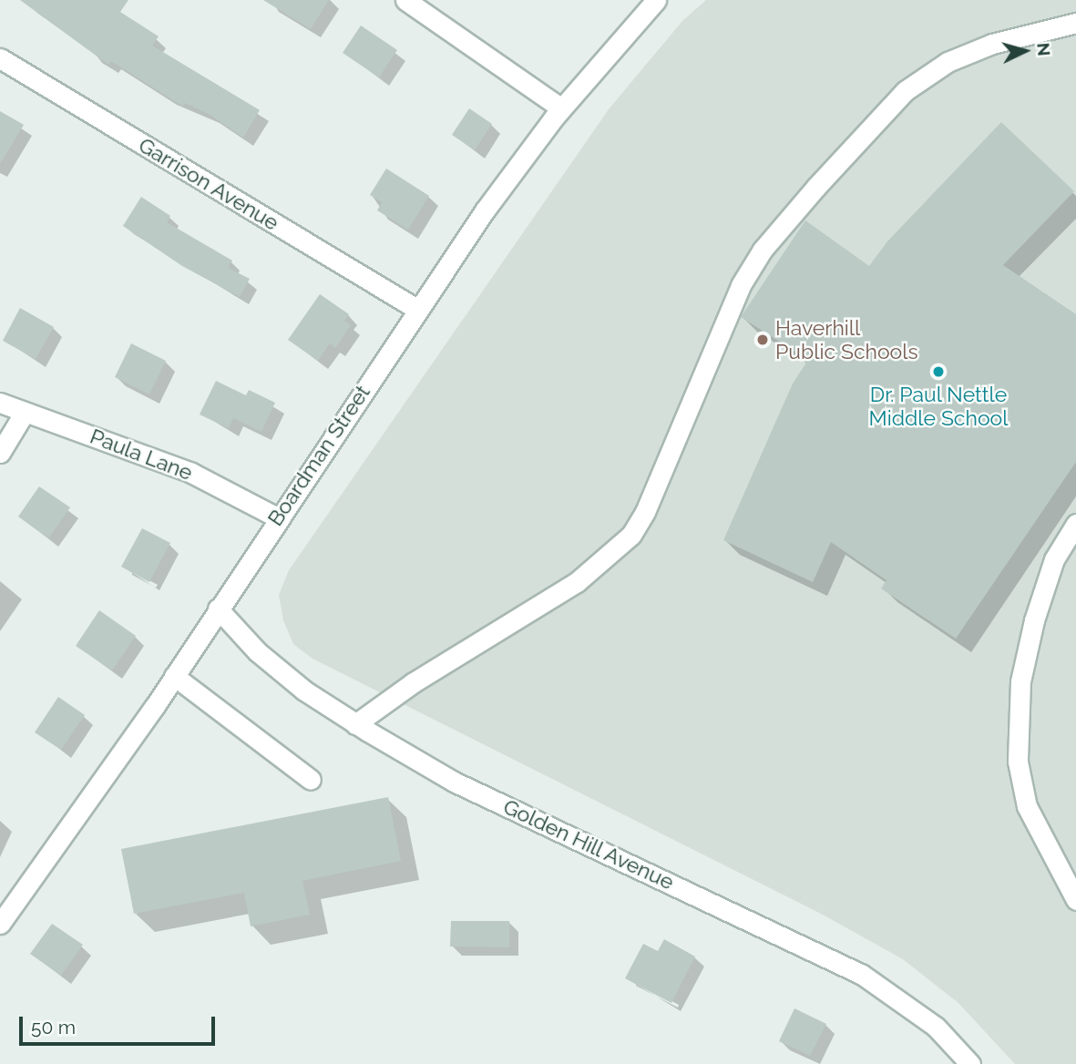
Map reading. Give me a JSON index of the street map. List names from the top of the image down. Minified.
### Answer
{"streets":{"street":["Garrison Avenue","Paula Lane","Boardman Street","Golden Hill Avenue"]},"crossings":[["Garrison Avenue","Boardman Street"],["Paula Lane","Boardman Street"],["Boardman Street","Golden Hill Avenue"]],"places":["Haverhill Public Schools","Dr. Paul Nettle Middle School"],"scale_bar":"50 m","north":"right"}
